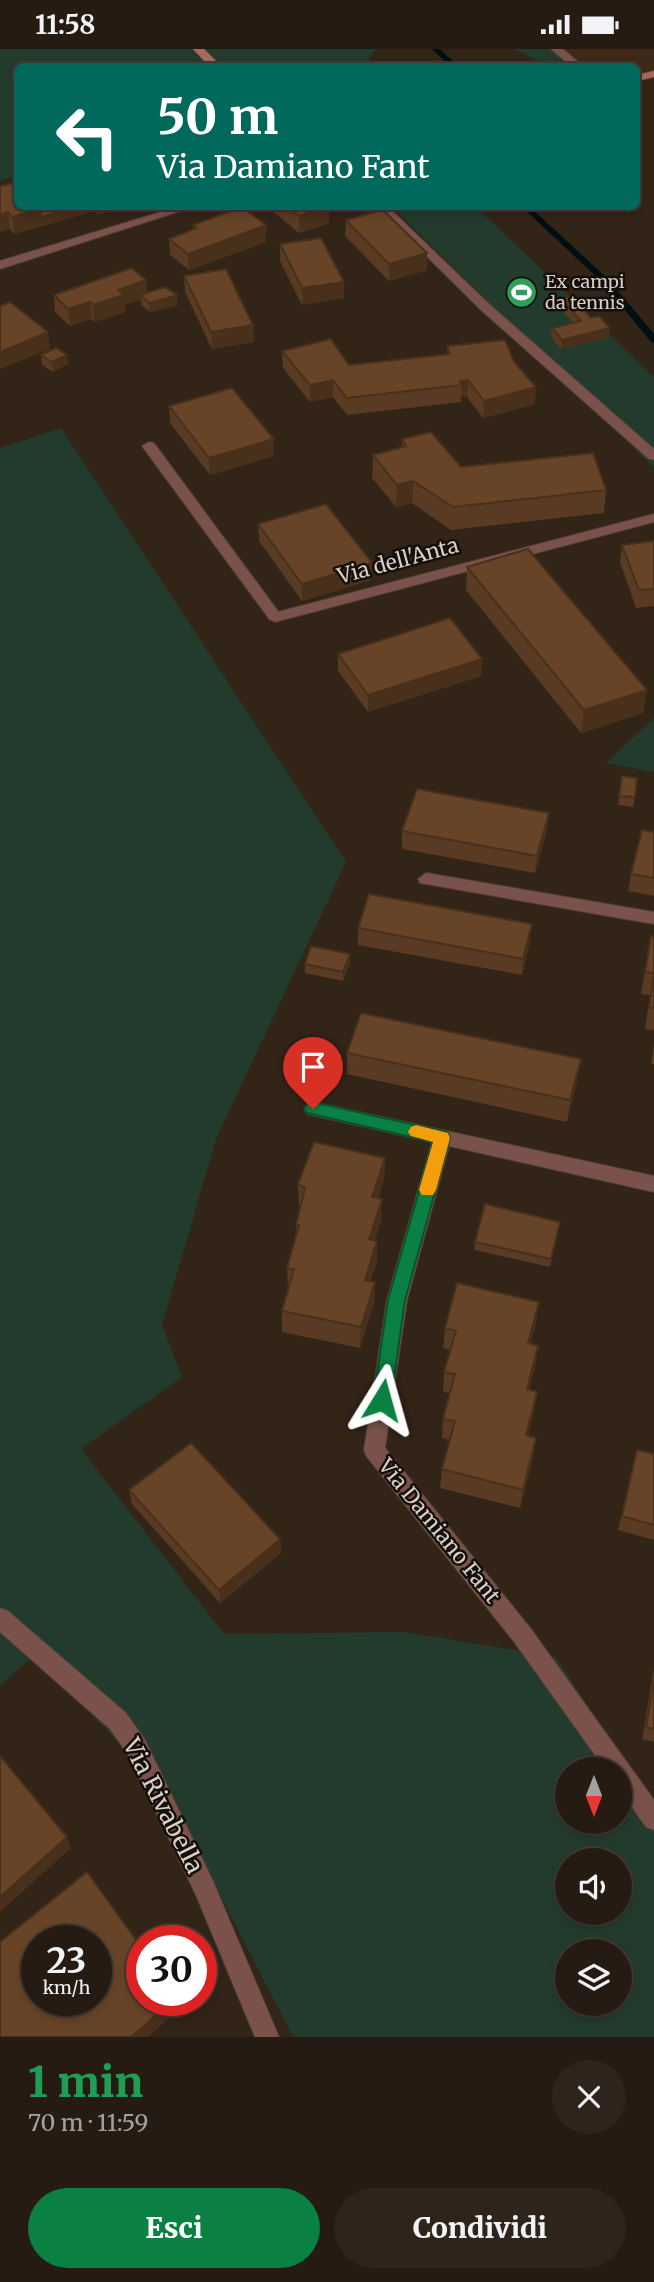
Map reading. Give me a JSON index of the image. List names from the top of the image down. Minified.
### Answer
{"streets":{"street":["Via dell'Anta","Via Damiano Fant","Via Rivabella"]},"places":{"sports":["Ex campi da tennis"]},"north":"bottom","page":{"status":"11:58","turn":["50 m","Via Damiano Fant"],"speed":"23 km/h","limit":"30","heading":["1 min","70 m · 11:59"],"buttons":["Esci","Condividi"]}}
